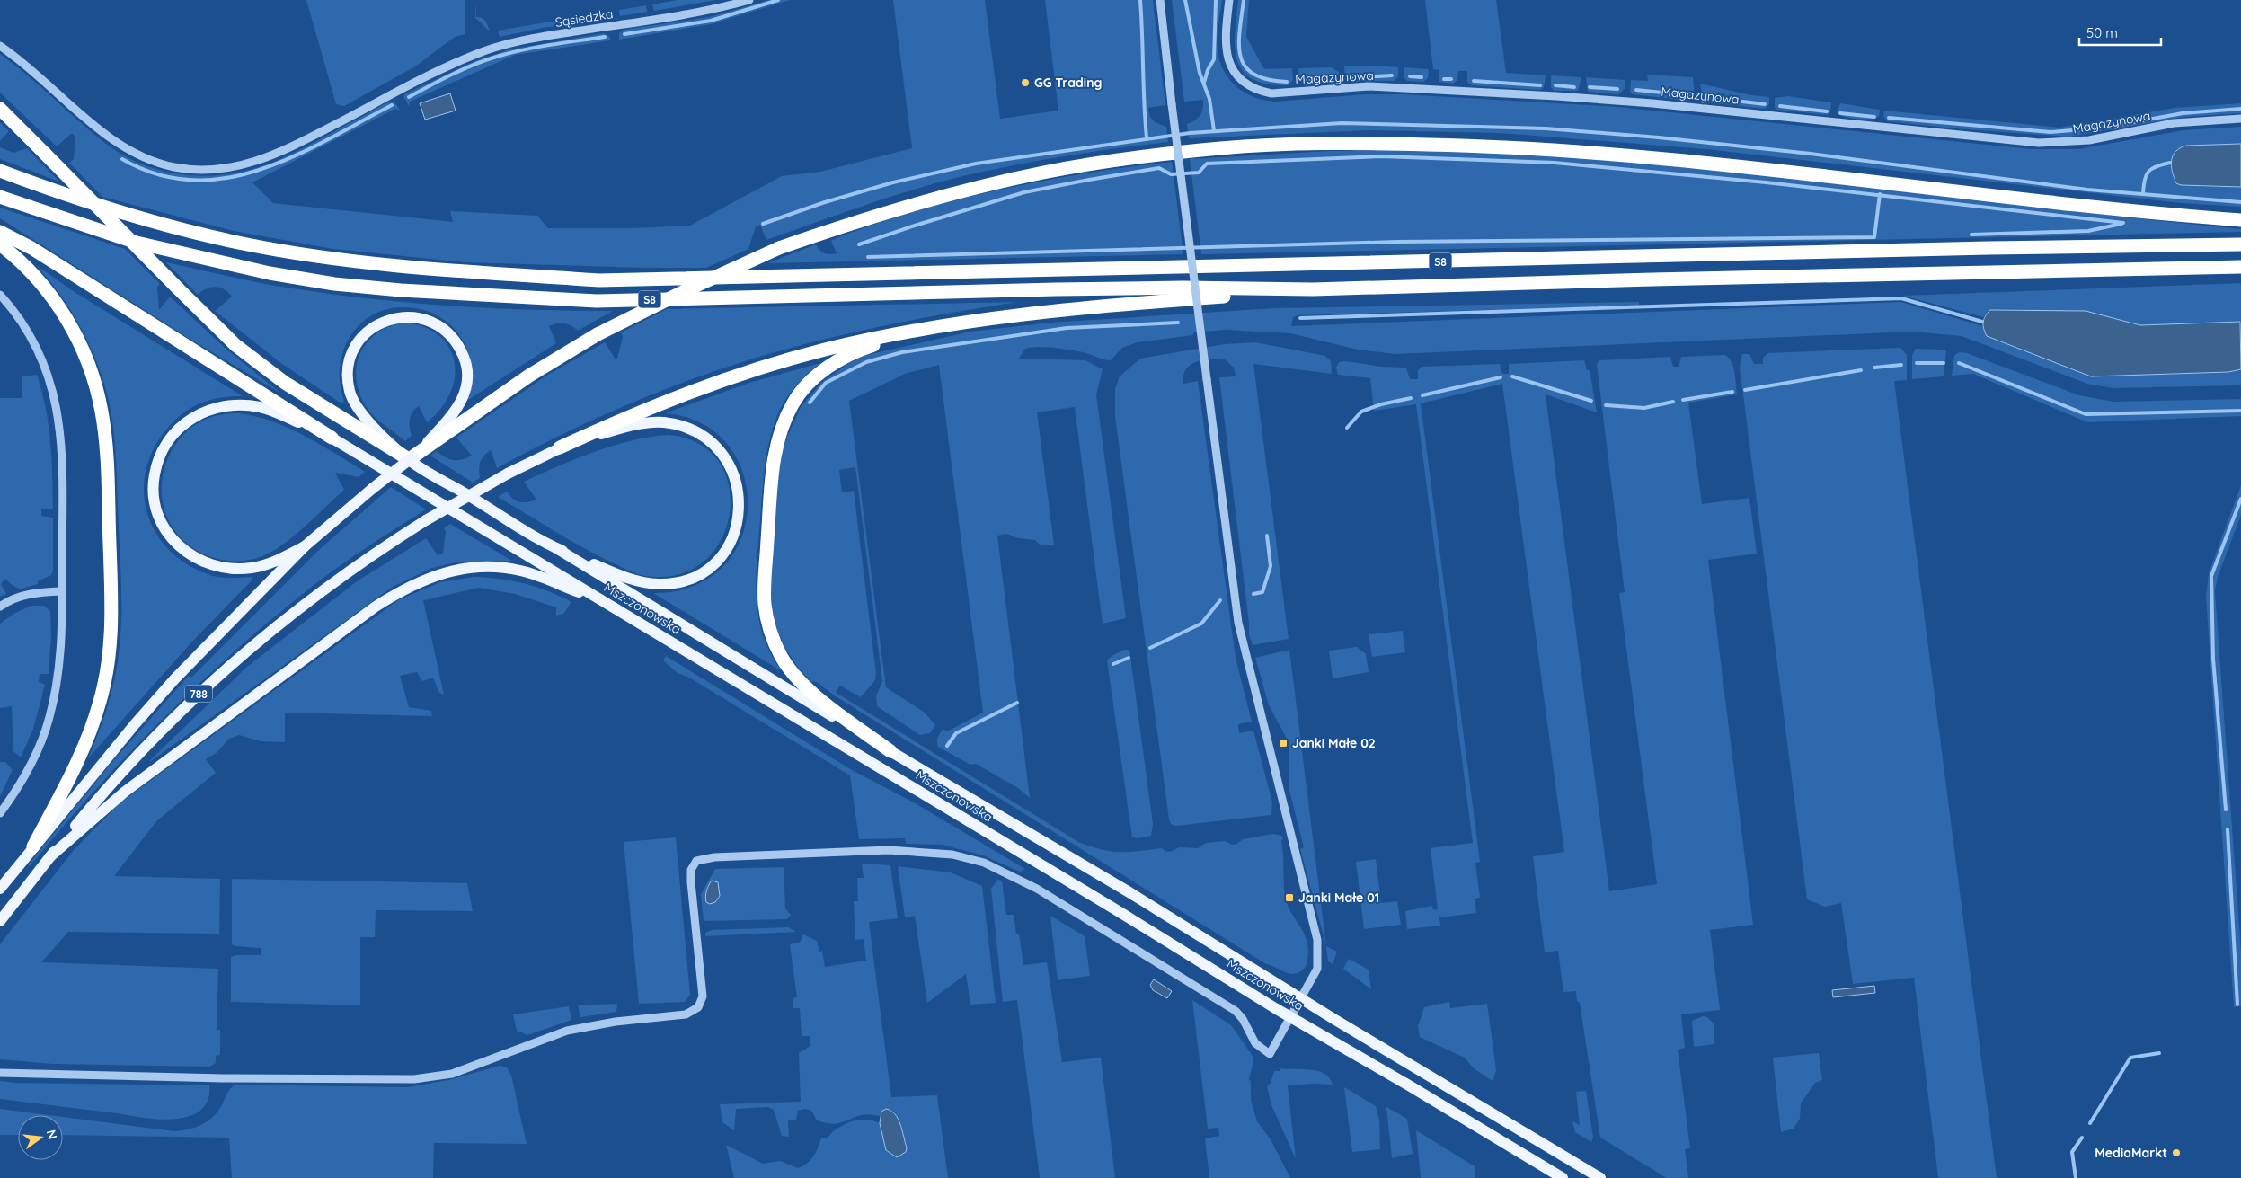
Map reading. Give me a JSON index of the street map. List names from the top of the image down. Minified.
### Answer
{"streets":{"highway":["S8"],"main road":["Mszczonowska","788"],"street":["Sąsiedzka","Magazynowa"]},"crossings":[["Mszczonowska","788"]],"places":{"other":["GG Trading","MediaMarkt"],"transit":["Janki Małe 02","Janki Małe 01"]},"scale_bar":"50 m","north":"right"}
